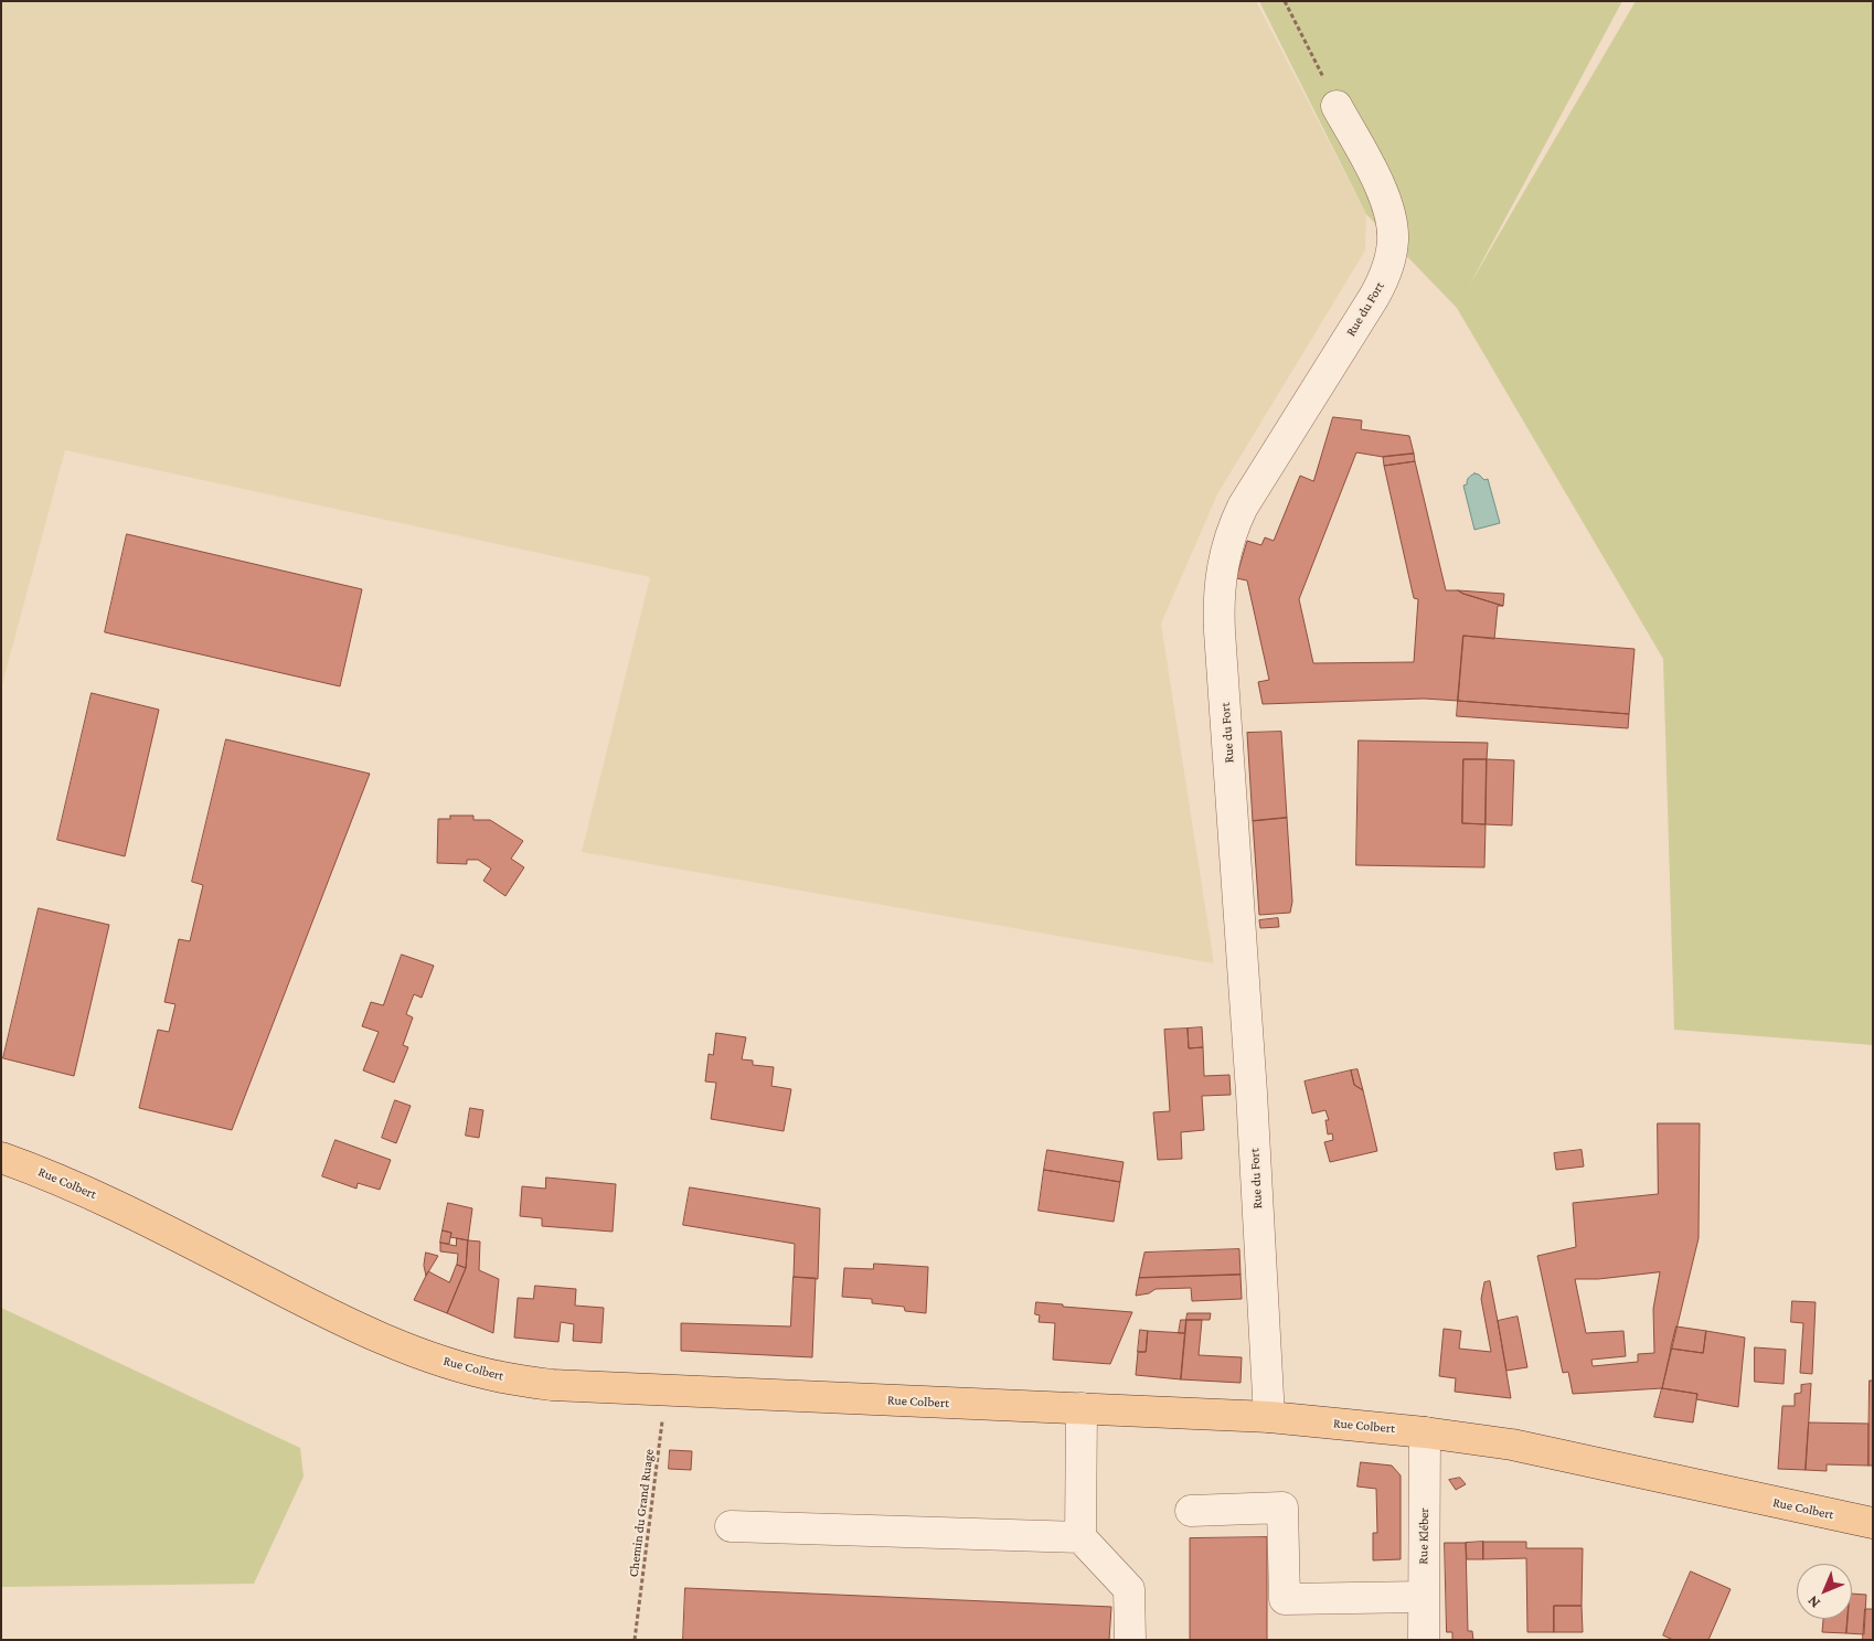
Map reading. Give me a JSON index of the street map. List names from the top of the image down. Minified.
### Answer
{"streets":{"main road":["Rue Colbert"],"street":["Rue du Fort","Rue Kléber"],"path":["Chemin du Grand Ruage"]},"crossings":[["Rue du Fort","Rue Colbert"],["Rue Colbert","Chemin du Grand Ruage"],["Rue Colbert","Rue Kléber"]],"north":"bottom left"}
